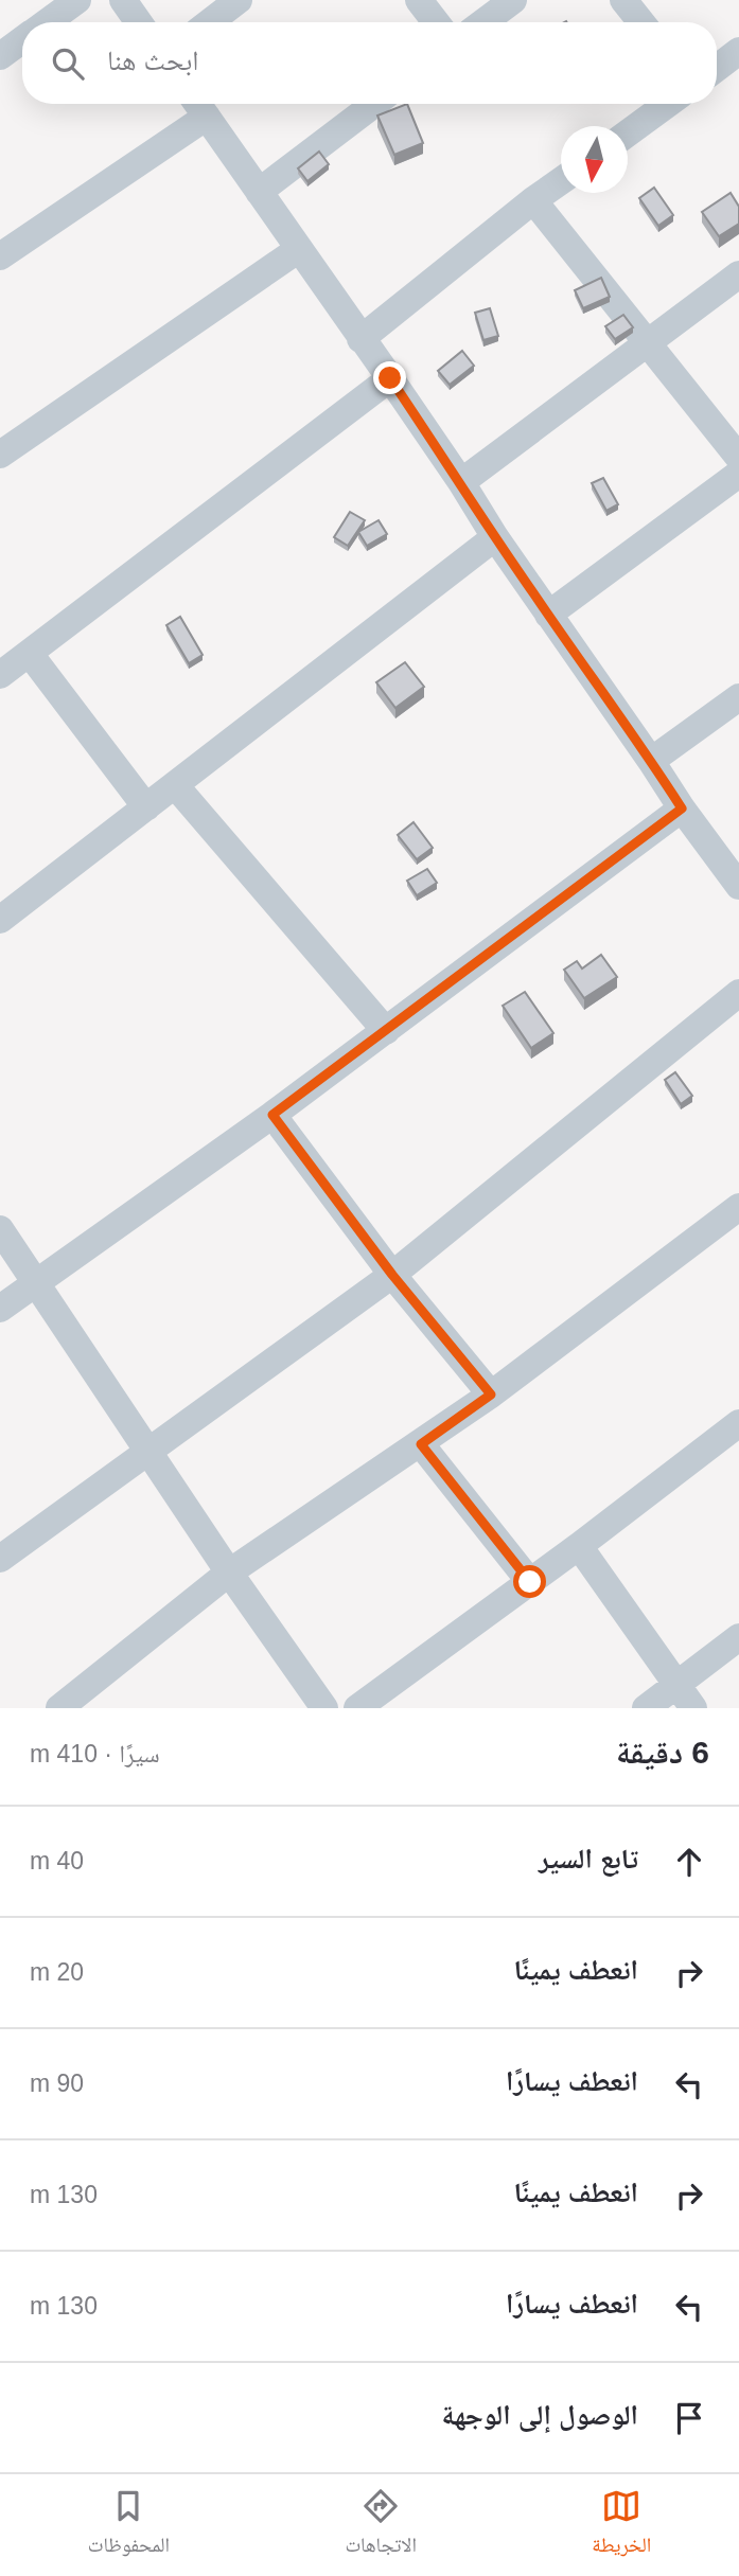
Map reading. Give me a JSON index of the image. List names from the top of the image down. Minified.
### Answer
{"north":"bottom","page":{"search":"ابحث هنا","heading":["6 دقيقة","سيرًا · 410 m"],"list":[["تابع السير","40 m"],["انعطف يمينًا","20 m"],["انعطف يسارًا","90 m"],["انعطف يمينًا","130 m"],["انعطف يسارًا","130 m"],"الوصول إلى الوجهة"],"nav":["الخريطة","الاتجاهات","المحفوظات"]}}
